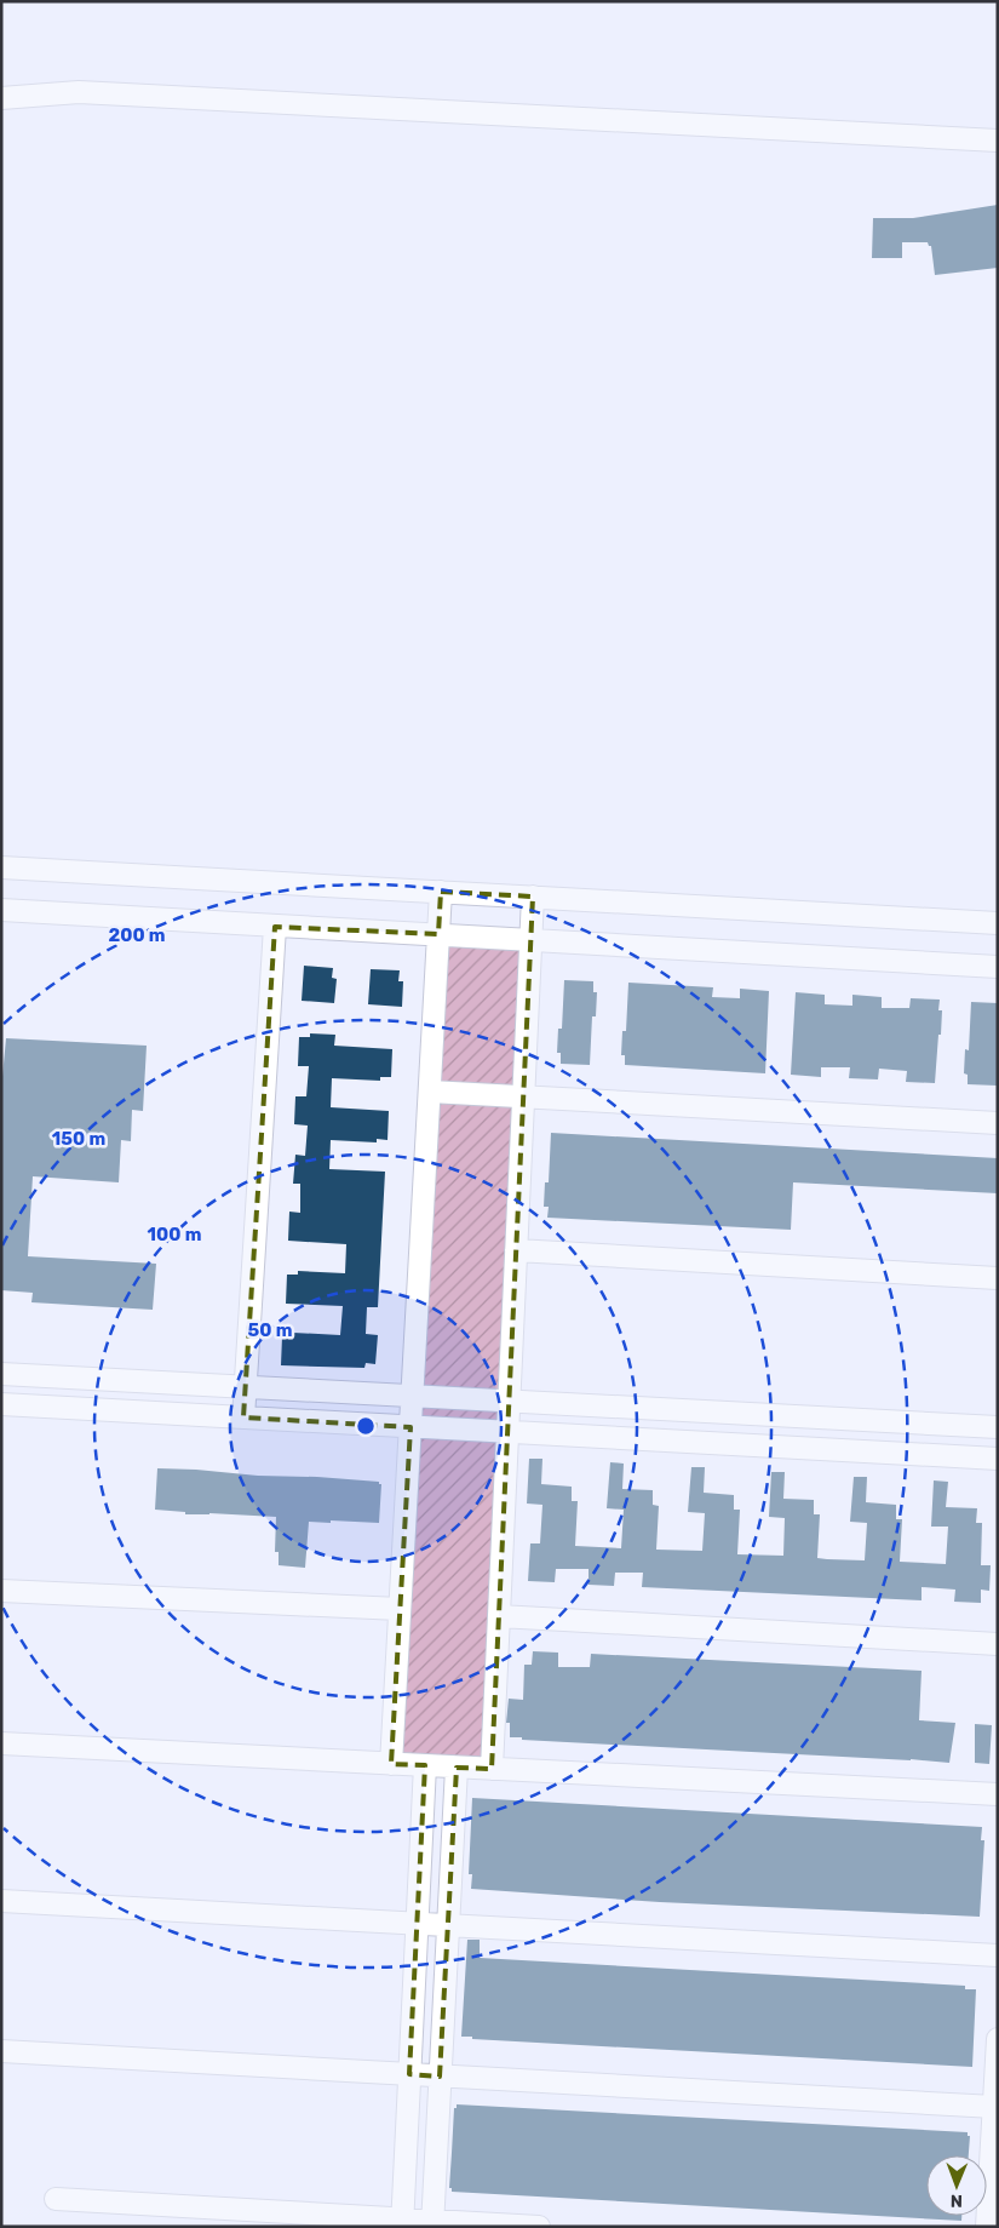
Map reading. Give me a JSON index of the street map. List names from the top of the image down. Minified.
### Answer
{"north":"bottom","rings":["200 m","150 m","100 m","50 m"]}
